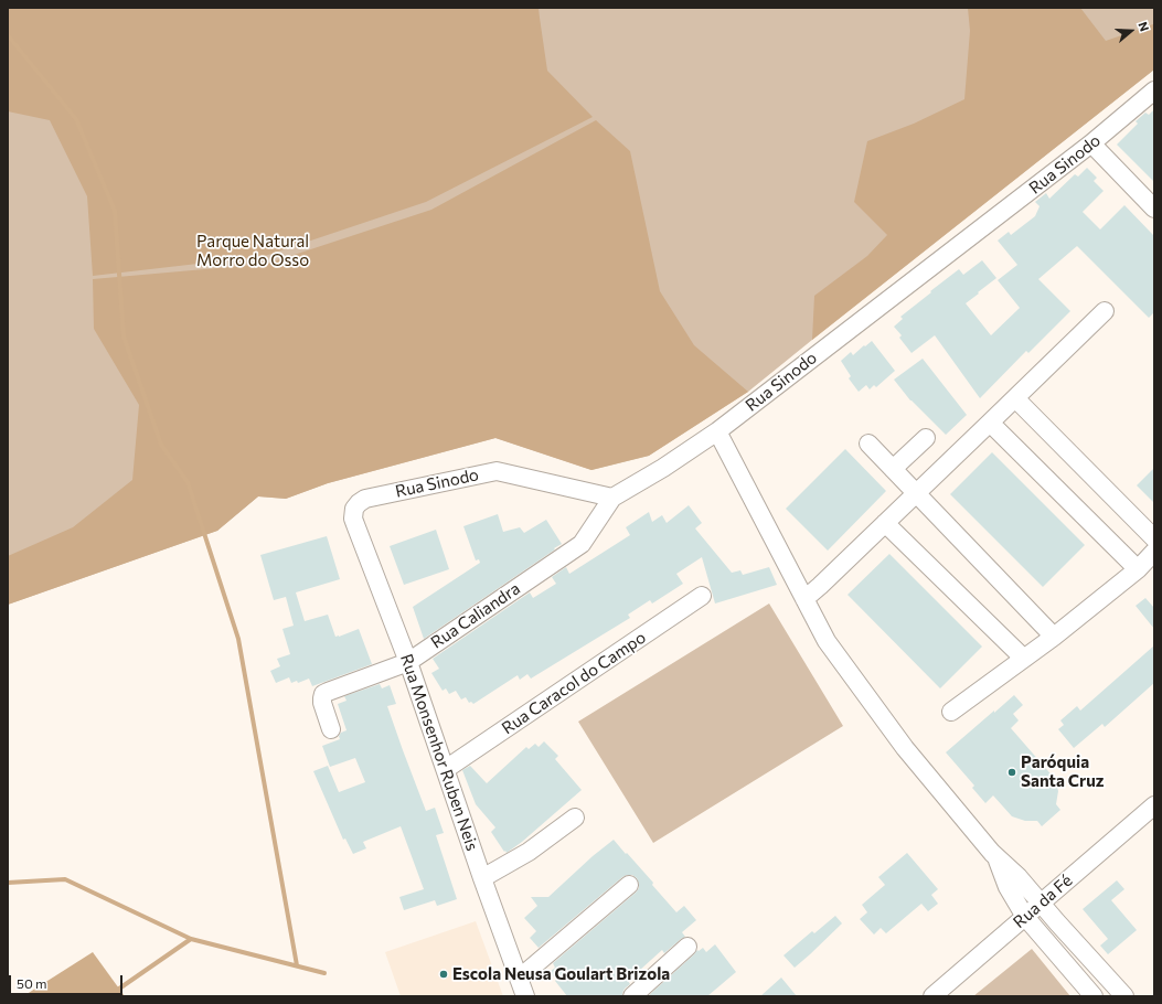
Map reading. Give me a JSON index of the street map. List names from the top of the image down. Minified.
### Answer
{"streets":{"street":["Rua Sinodo","Rua Caliandra","Rua Caracol do Campo","Rua Monsenhor Ruben Neis","Rua da Fé"]},"crossings":[["Rua Sinodo","Rua Caliandra"],["Rua Sinodo","Rua Monsenhor Ruben Neis"],["Rua Caliandra","Rua Monsenhor Ruben Neis"],["Rua Caracol do Campo","Rua Monsenhor Ruben Neis"]],"parks":["Parque Natural Morro do Osso"],"places":["Paróquia Santa Cruz","Escola Neusa Goulart Brizola"],"scale_bar":"50 m","north":"right"}
